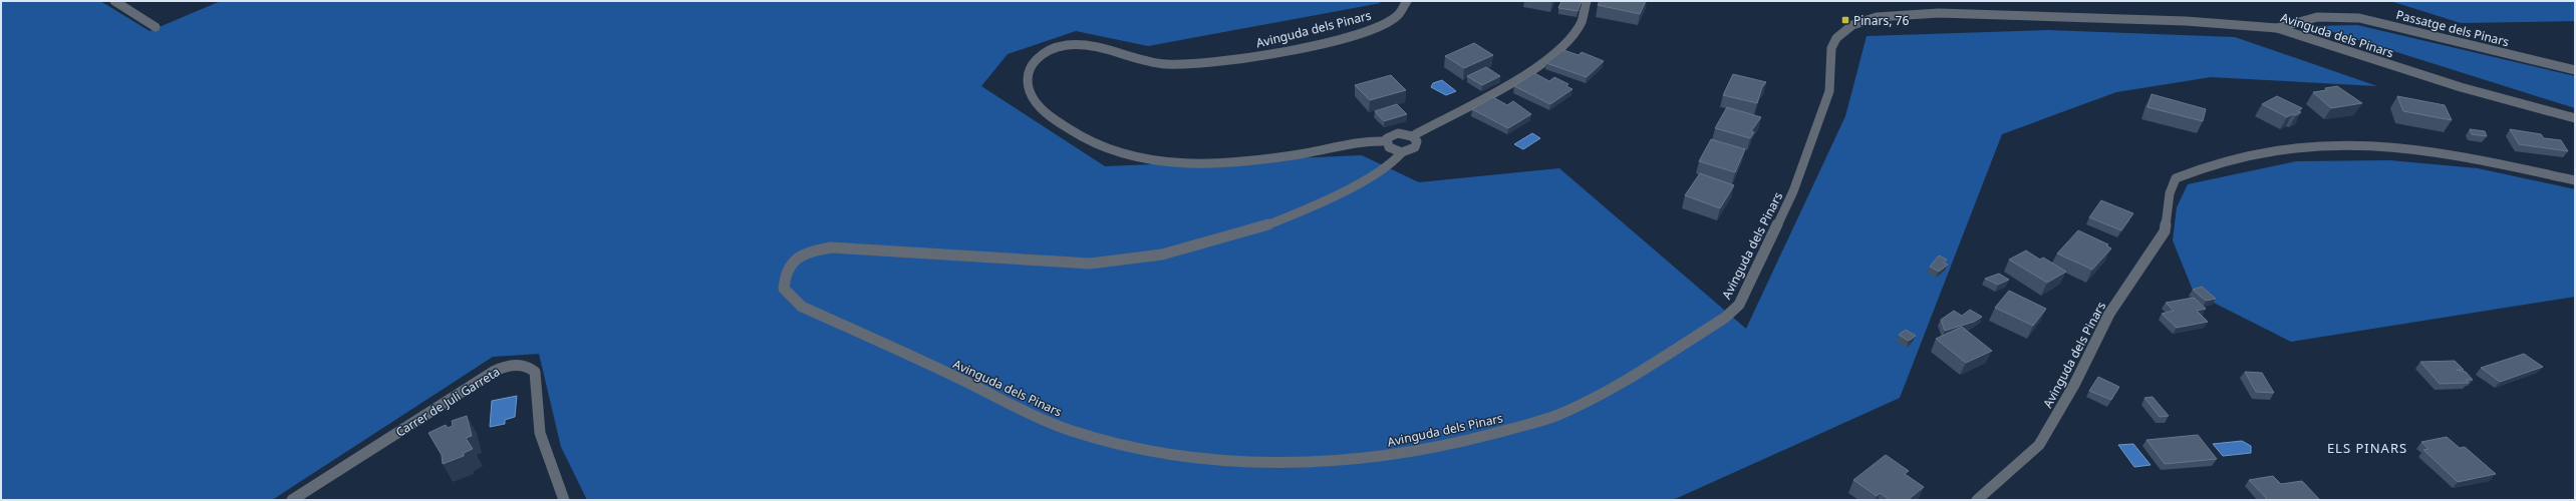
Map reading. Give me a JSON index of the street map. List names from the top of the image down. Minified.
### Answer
{"streets":{"street":["Passatge dels Pinars","Avinguda dels Pinars","Carrer de Juli Garreta"]},"crossings":[["Passatge dels Pinars","Avinguda dels Pinars"]],"districts":["ELS PINARS"],"places":{"transit":["Pinars, 76"]}}
